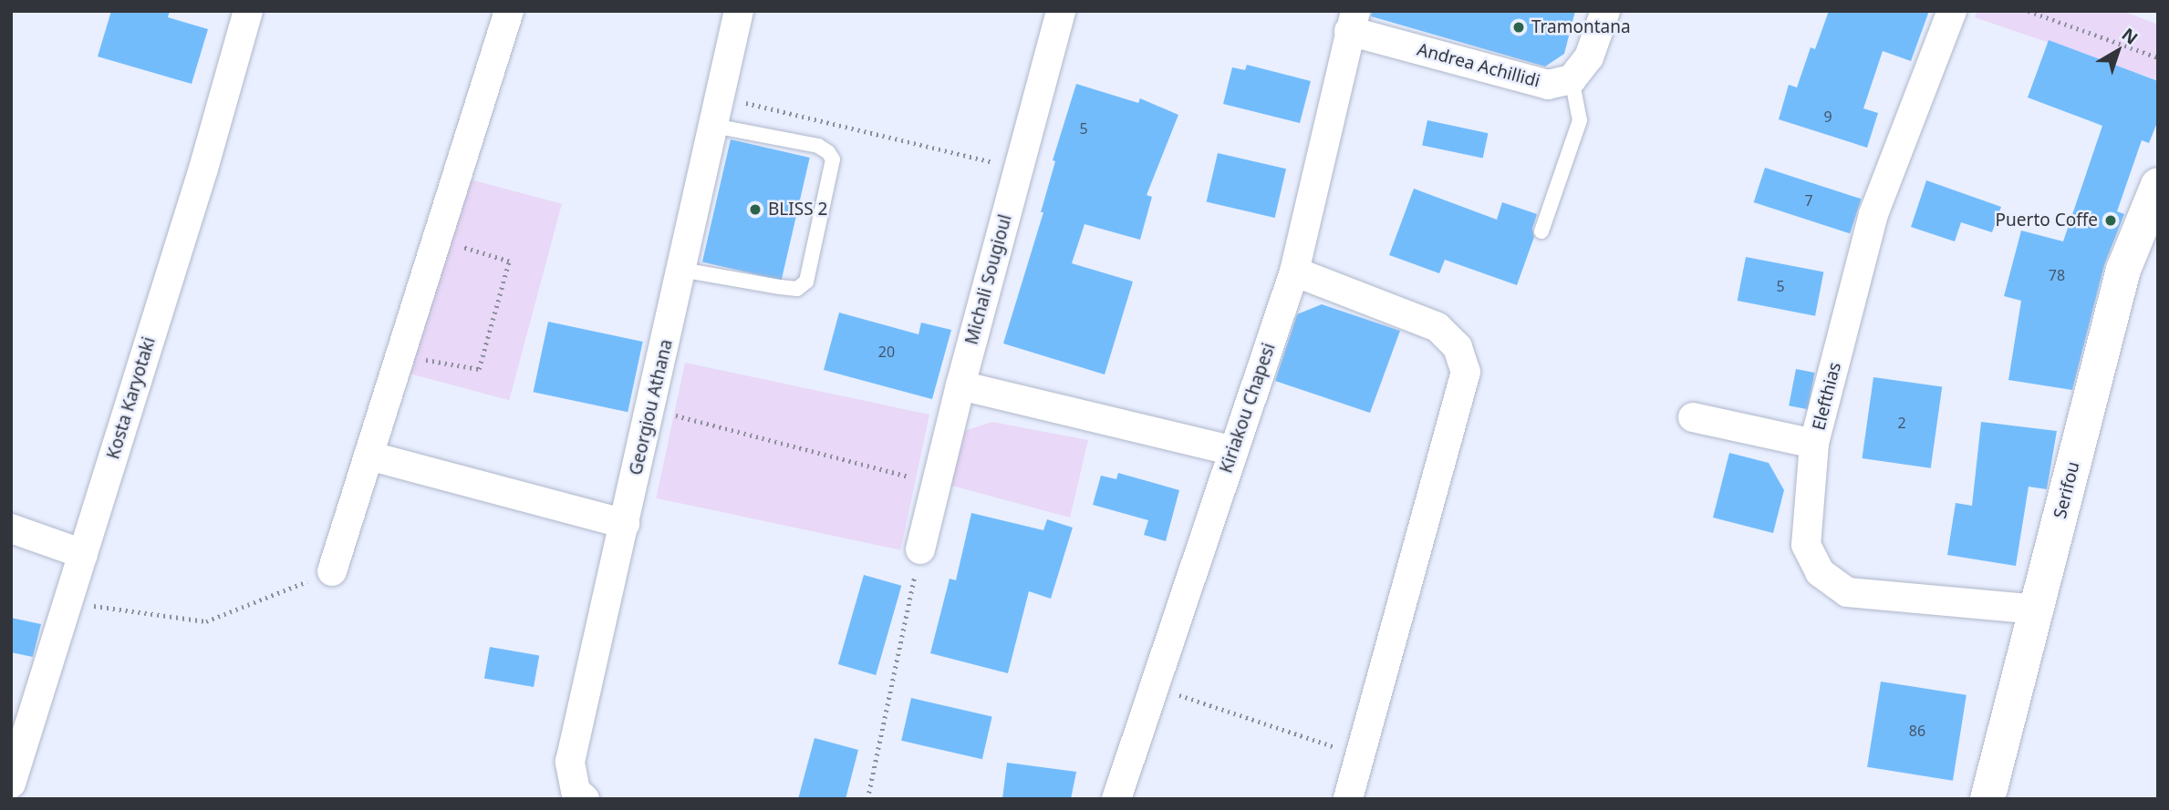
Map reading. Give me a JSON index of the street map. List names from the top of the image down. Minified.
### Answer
{"streets":{"street":["Andrea Achillidi","Michali Sougioul","Elefthias","Kosta Karyotaki","Georgiou Athana","Kiriakou Chapesi","Serifou"]},"crossings":[["Andrea Achillidi","Kiriakou Chapesi"],["Elefthias","Serifou"]],"places":["Tramontana","BLISS 2","Puerto Coffe"],"house_numbers":["9","5","7","78","5","20","2","86"],"north":"top right"}
